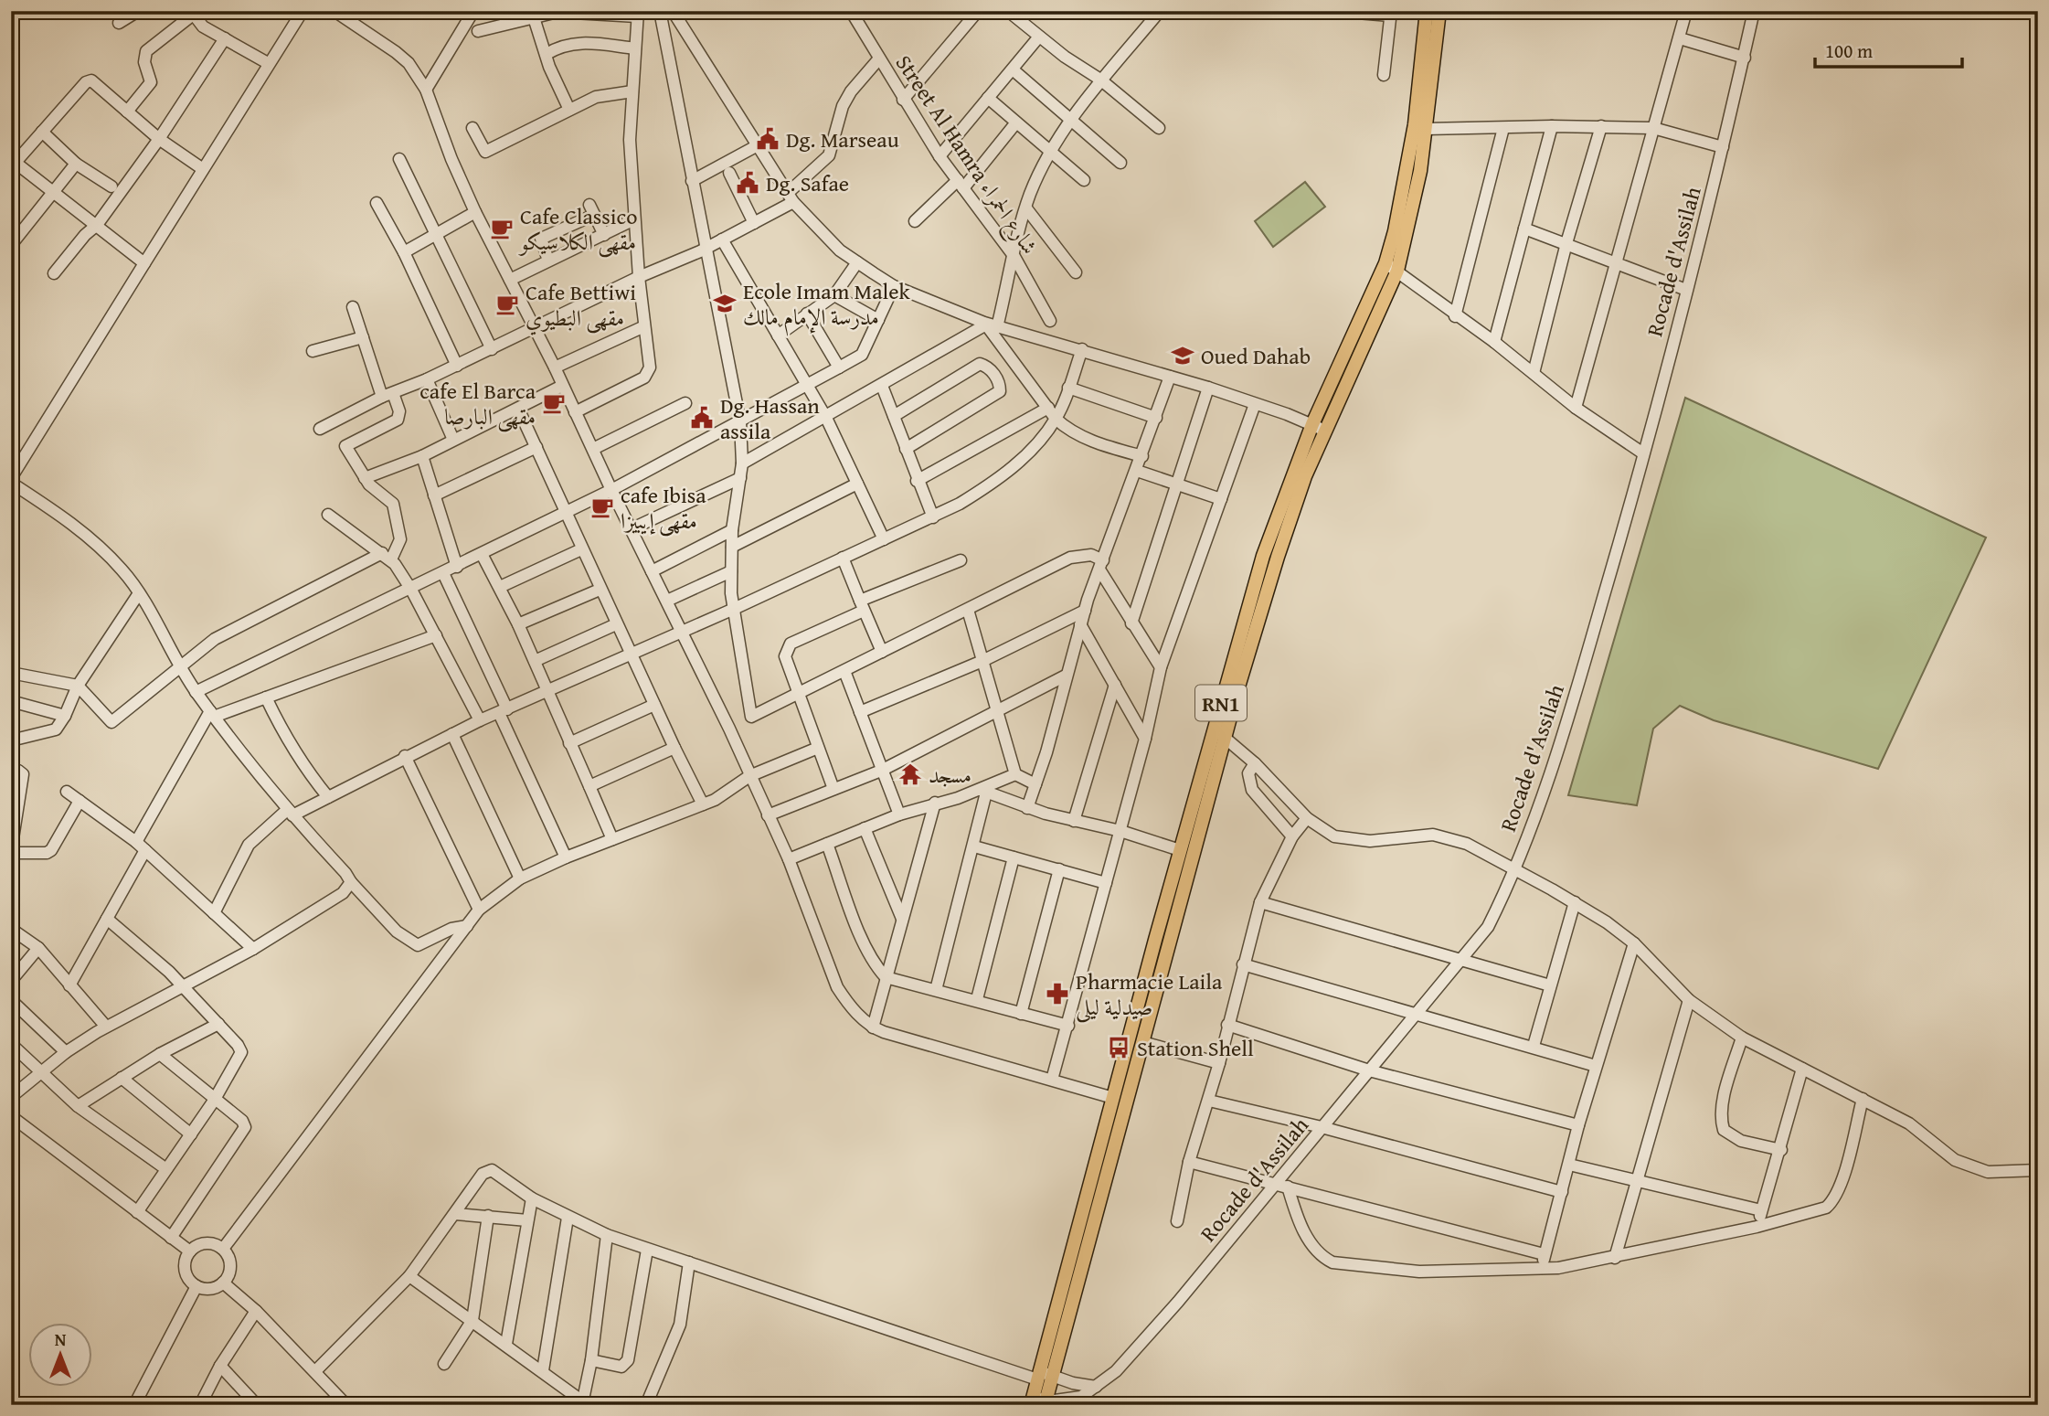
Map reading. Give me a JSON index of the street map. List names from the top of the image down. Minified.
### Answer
{"streets":{"main road":["RN1"],"street":["Street Al Hamra شارع الحمراء","Rocade d'Assilah"]},"crossings":[["Rocade d'Assilah","RN1"]],"places":{"public building":["Dg. Marseau","Dg. Safae","Dg. Hassan assila"],"cafe":["Cafe Classico مقهى الكلاسيكو","Cafe Bettiwi مقهى البطيوي","cafe El Barca مقهى البارصا","cafe Ibisa مقهى إيبيزا"],"school or university":["Ecole Imam Malek مدرسة الإمام مالك","Oued Dahab"],"temple":["مسجد"],"pharmacy":["Pharmacie Laila صيدلية ليلى"],"bus stop":["Station Shell"]},"scale_bar":"100 m","north":"top"}
